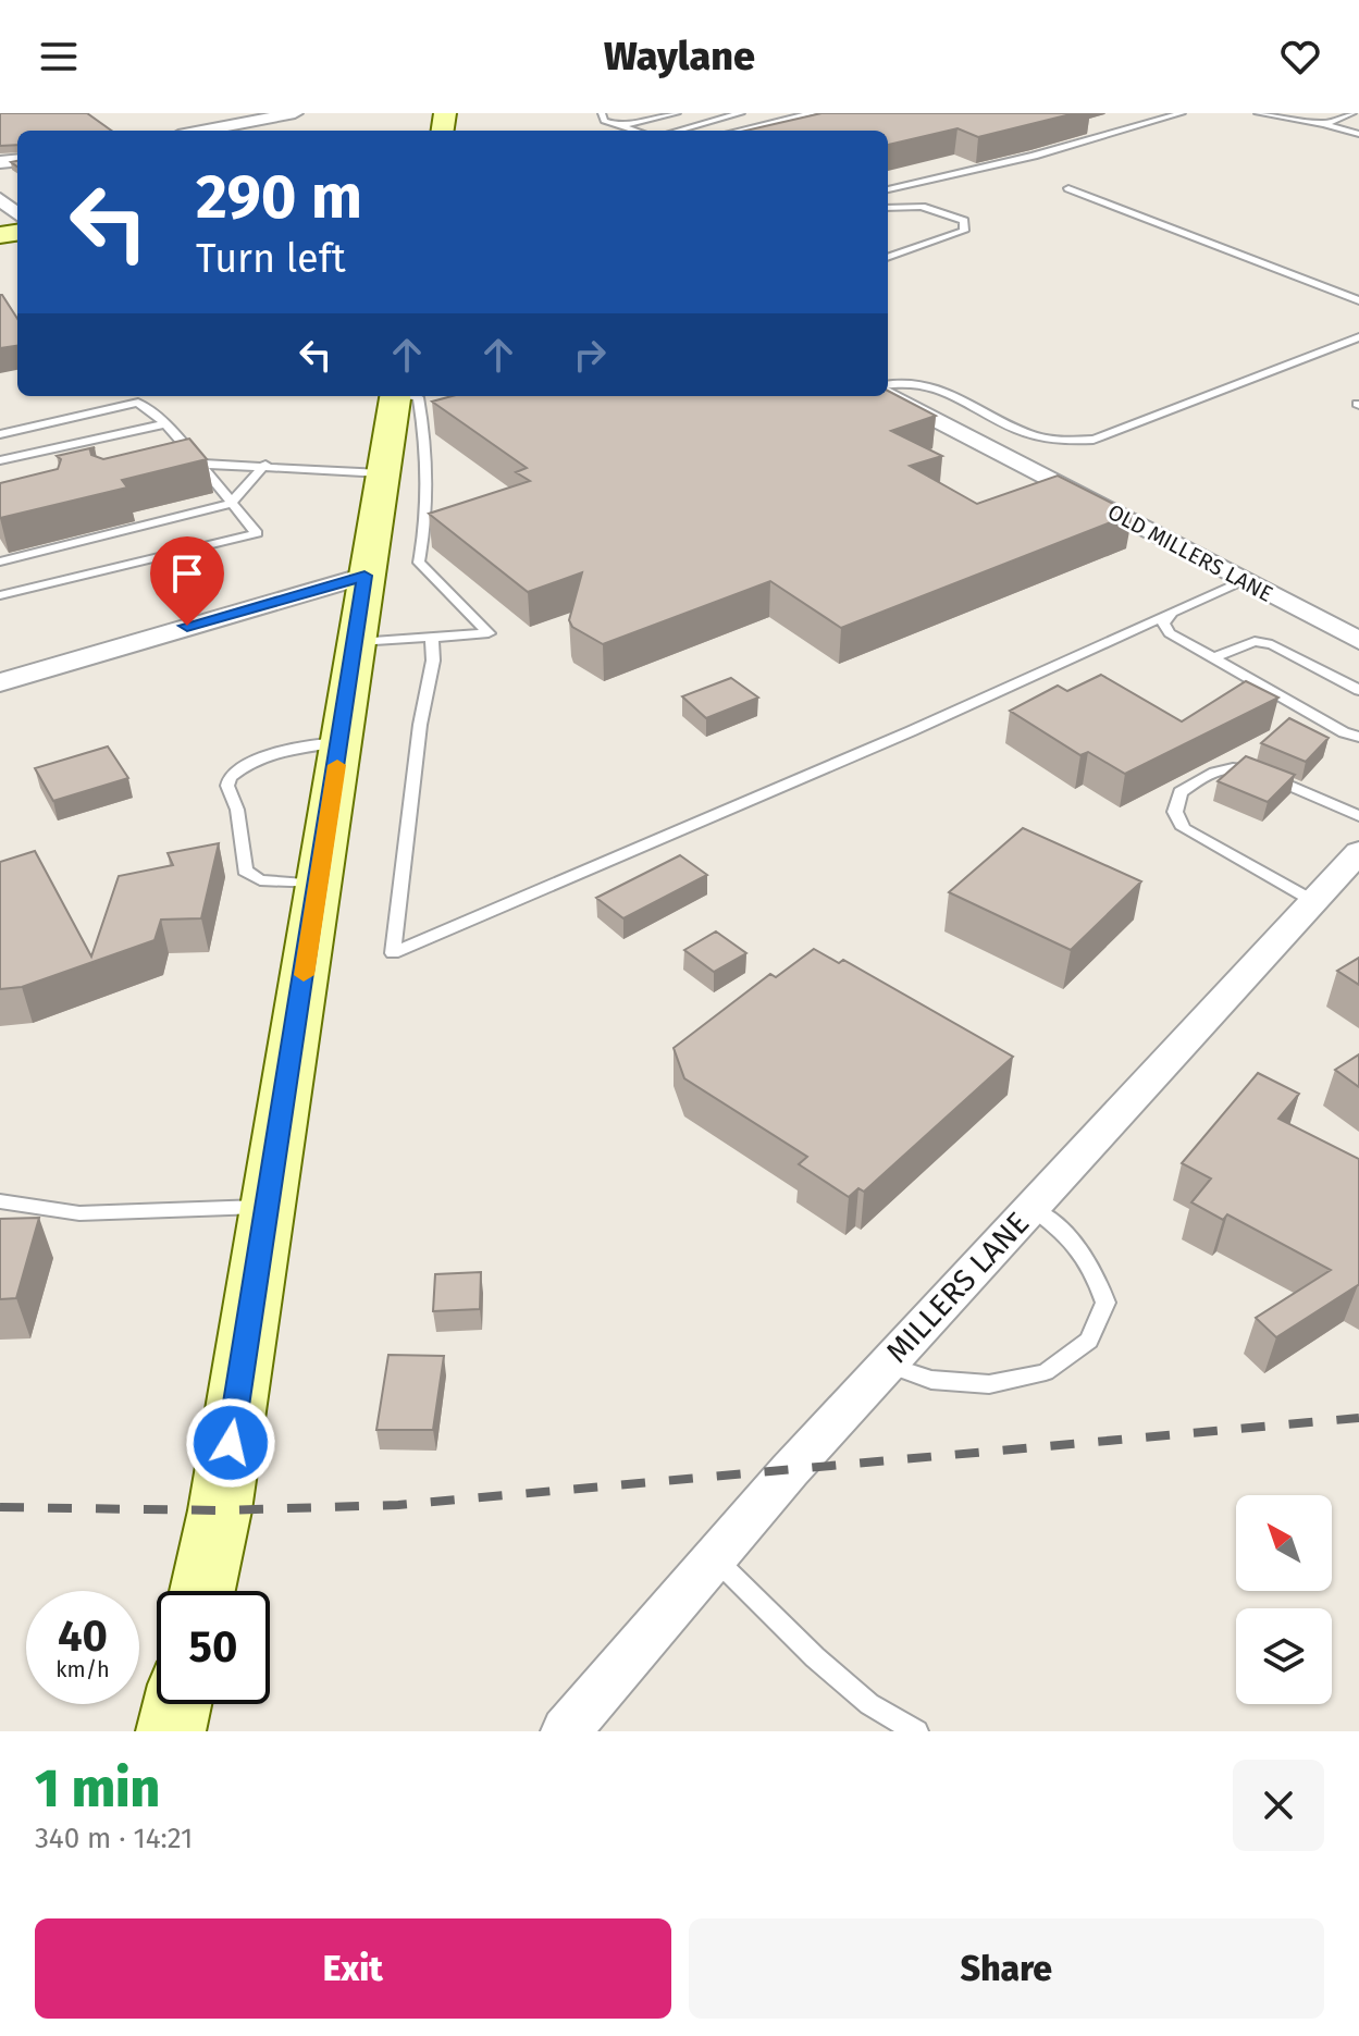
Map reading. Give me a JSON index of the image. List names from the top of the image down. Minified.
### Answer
{"streets":{"street":["OLD MILLERS LANE","MILLERS LANE"]},"north":"top left","page":{"header":"Waylane","turn":["290 m","Turn left"],"speed":"40 km/h","limit":"50","heading":["1 min","340 m · 14:21"],"buttons":["Exit","Share"]}}
